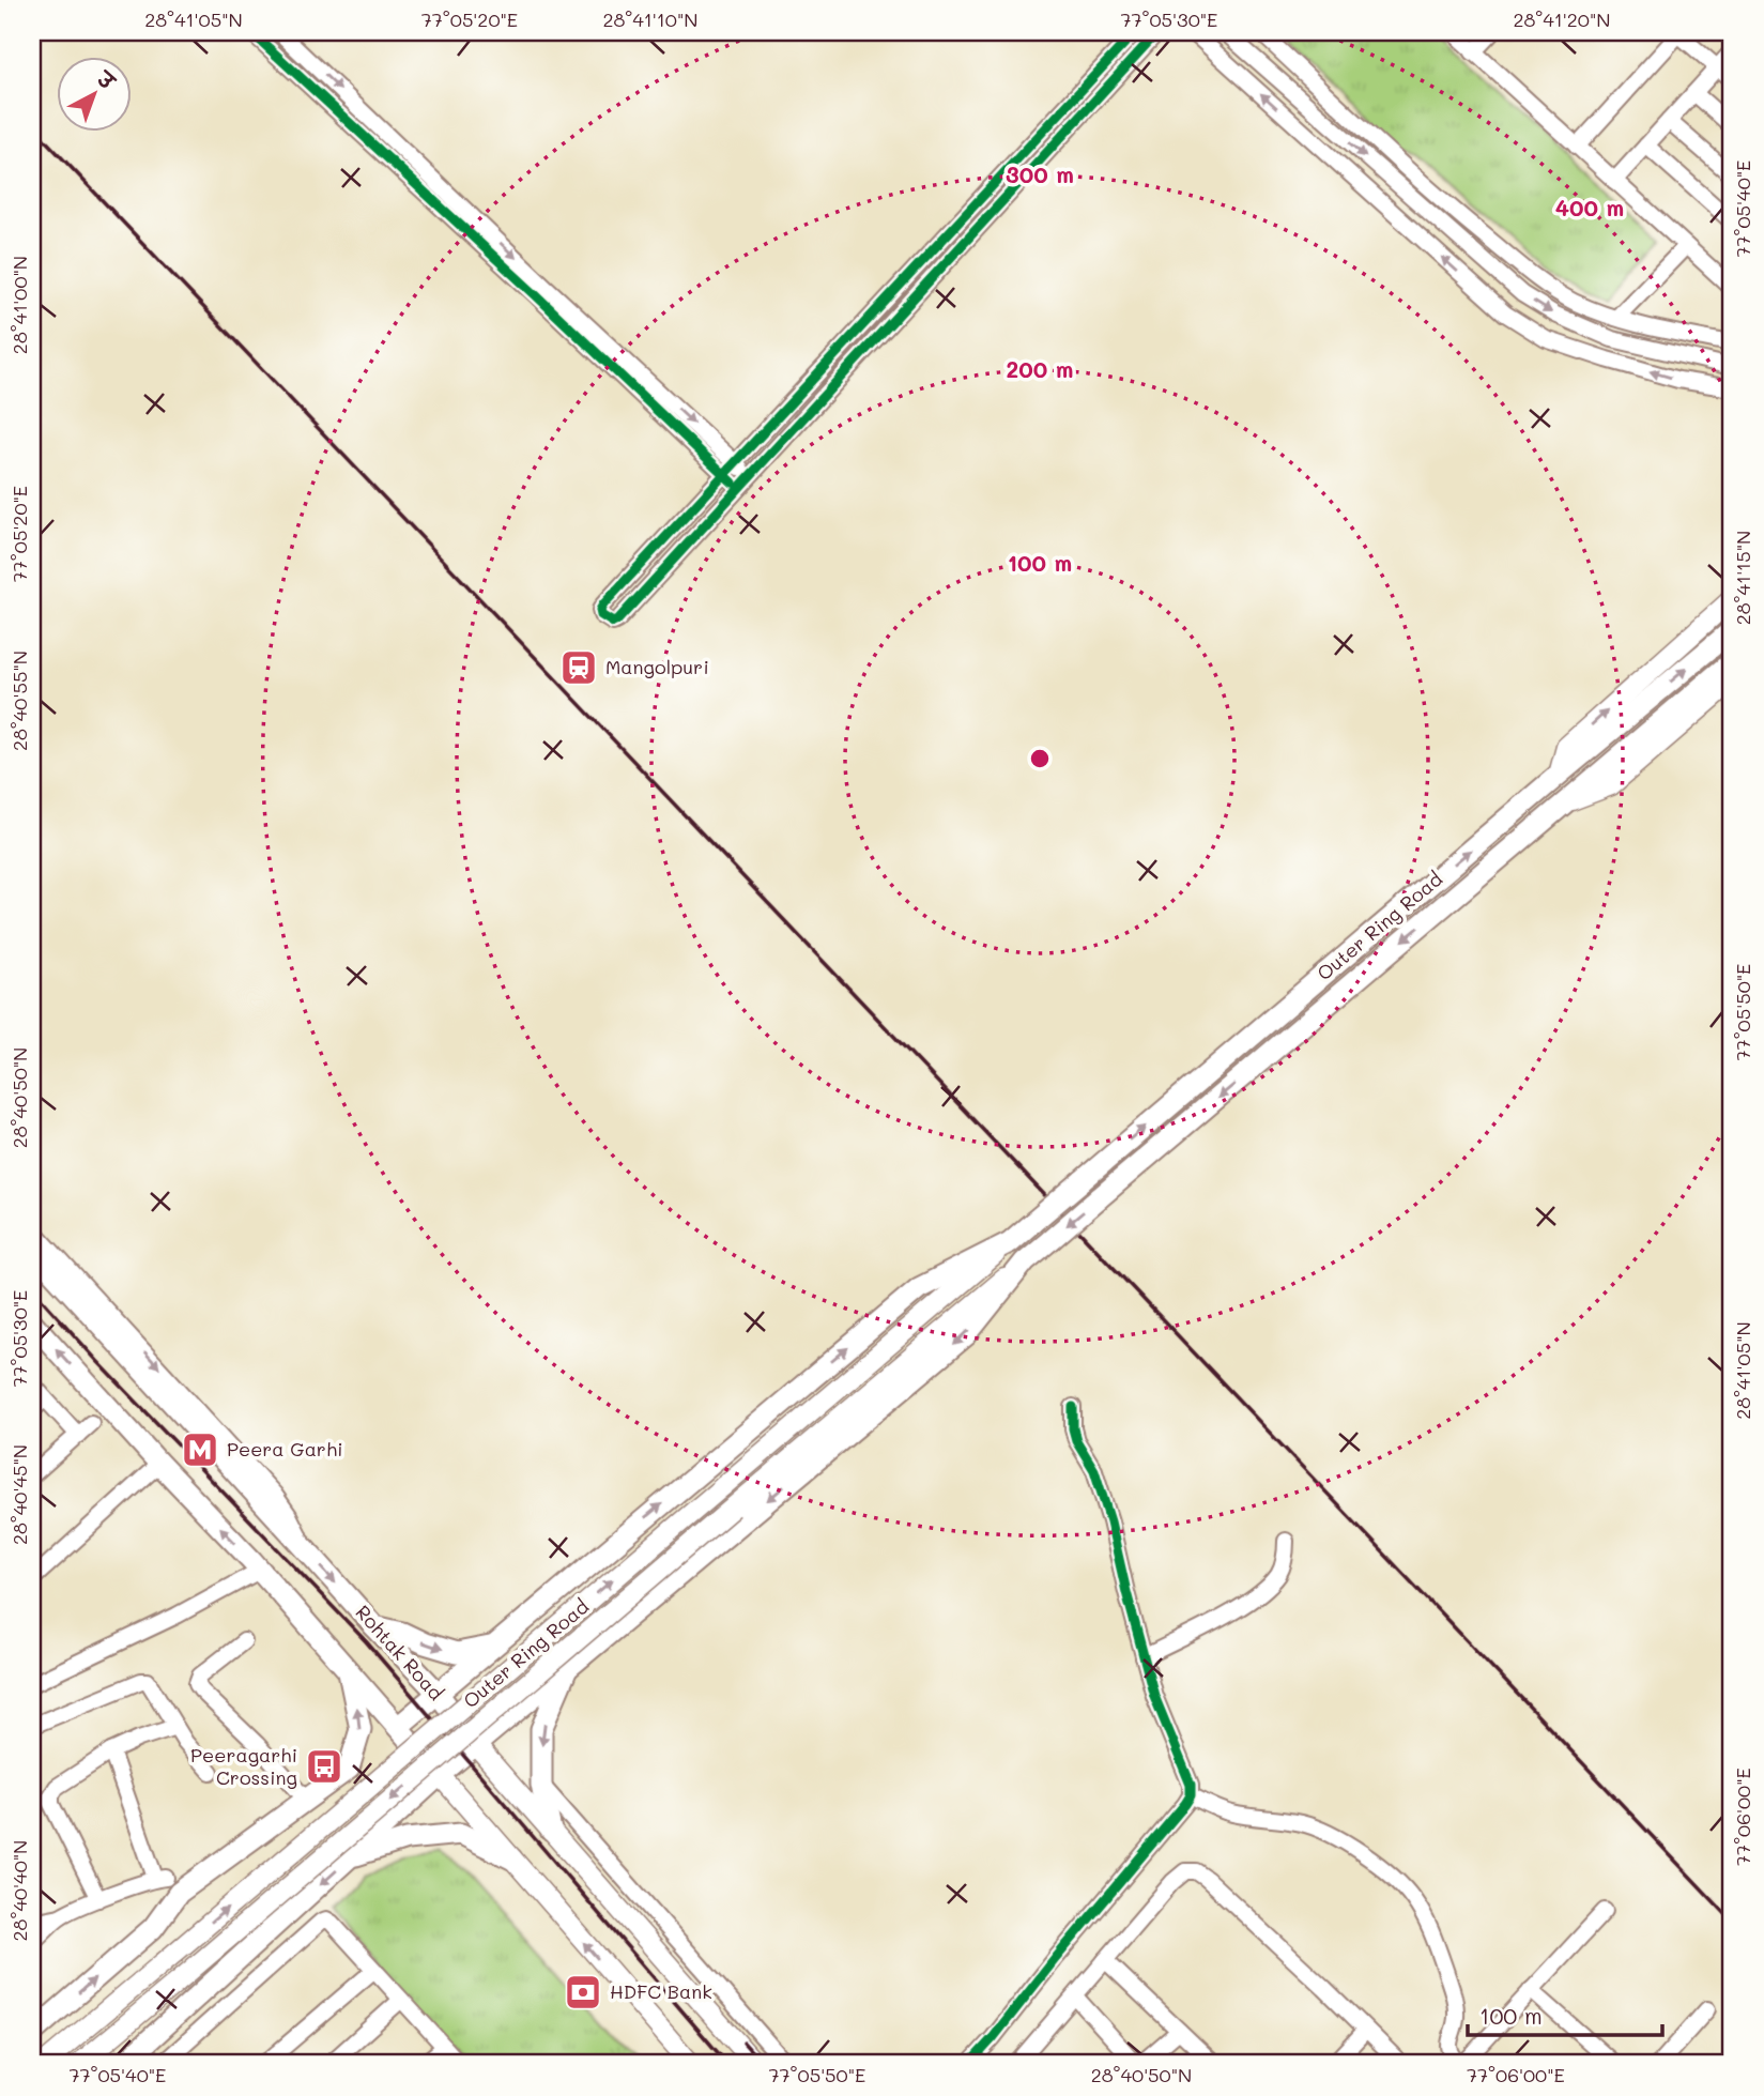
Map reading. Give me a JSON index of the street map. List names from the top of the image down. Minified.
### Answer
{"streets":{"highway":["Outer Ring Road","Rohtak Road"]},"crossings":[["Outer Ring Road","Rohtak Road"]],"places":{"station":["Mangolpuri"],"metro station":["Peera Garhi"],"bus stop":["Peeragarhi Crossing"],"bank":["HDFC Bank"]},"scale_bar":"100 m","north":"top right","coordinates":["28°41'05\"N","77°05'20\"E","28°41'10\"N","77°05'30\"E","28°41'20\"N","77°05'40\"E","28°41'00\"N","28°41'15\"N","28°40'55\"N","77°05'50\"E","28°40'50\"N","28°40'45\"N","77°06'00\"E","28°40'40\"N"],"rings":["300 m","400 m","200 m","100 m"]}
